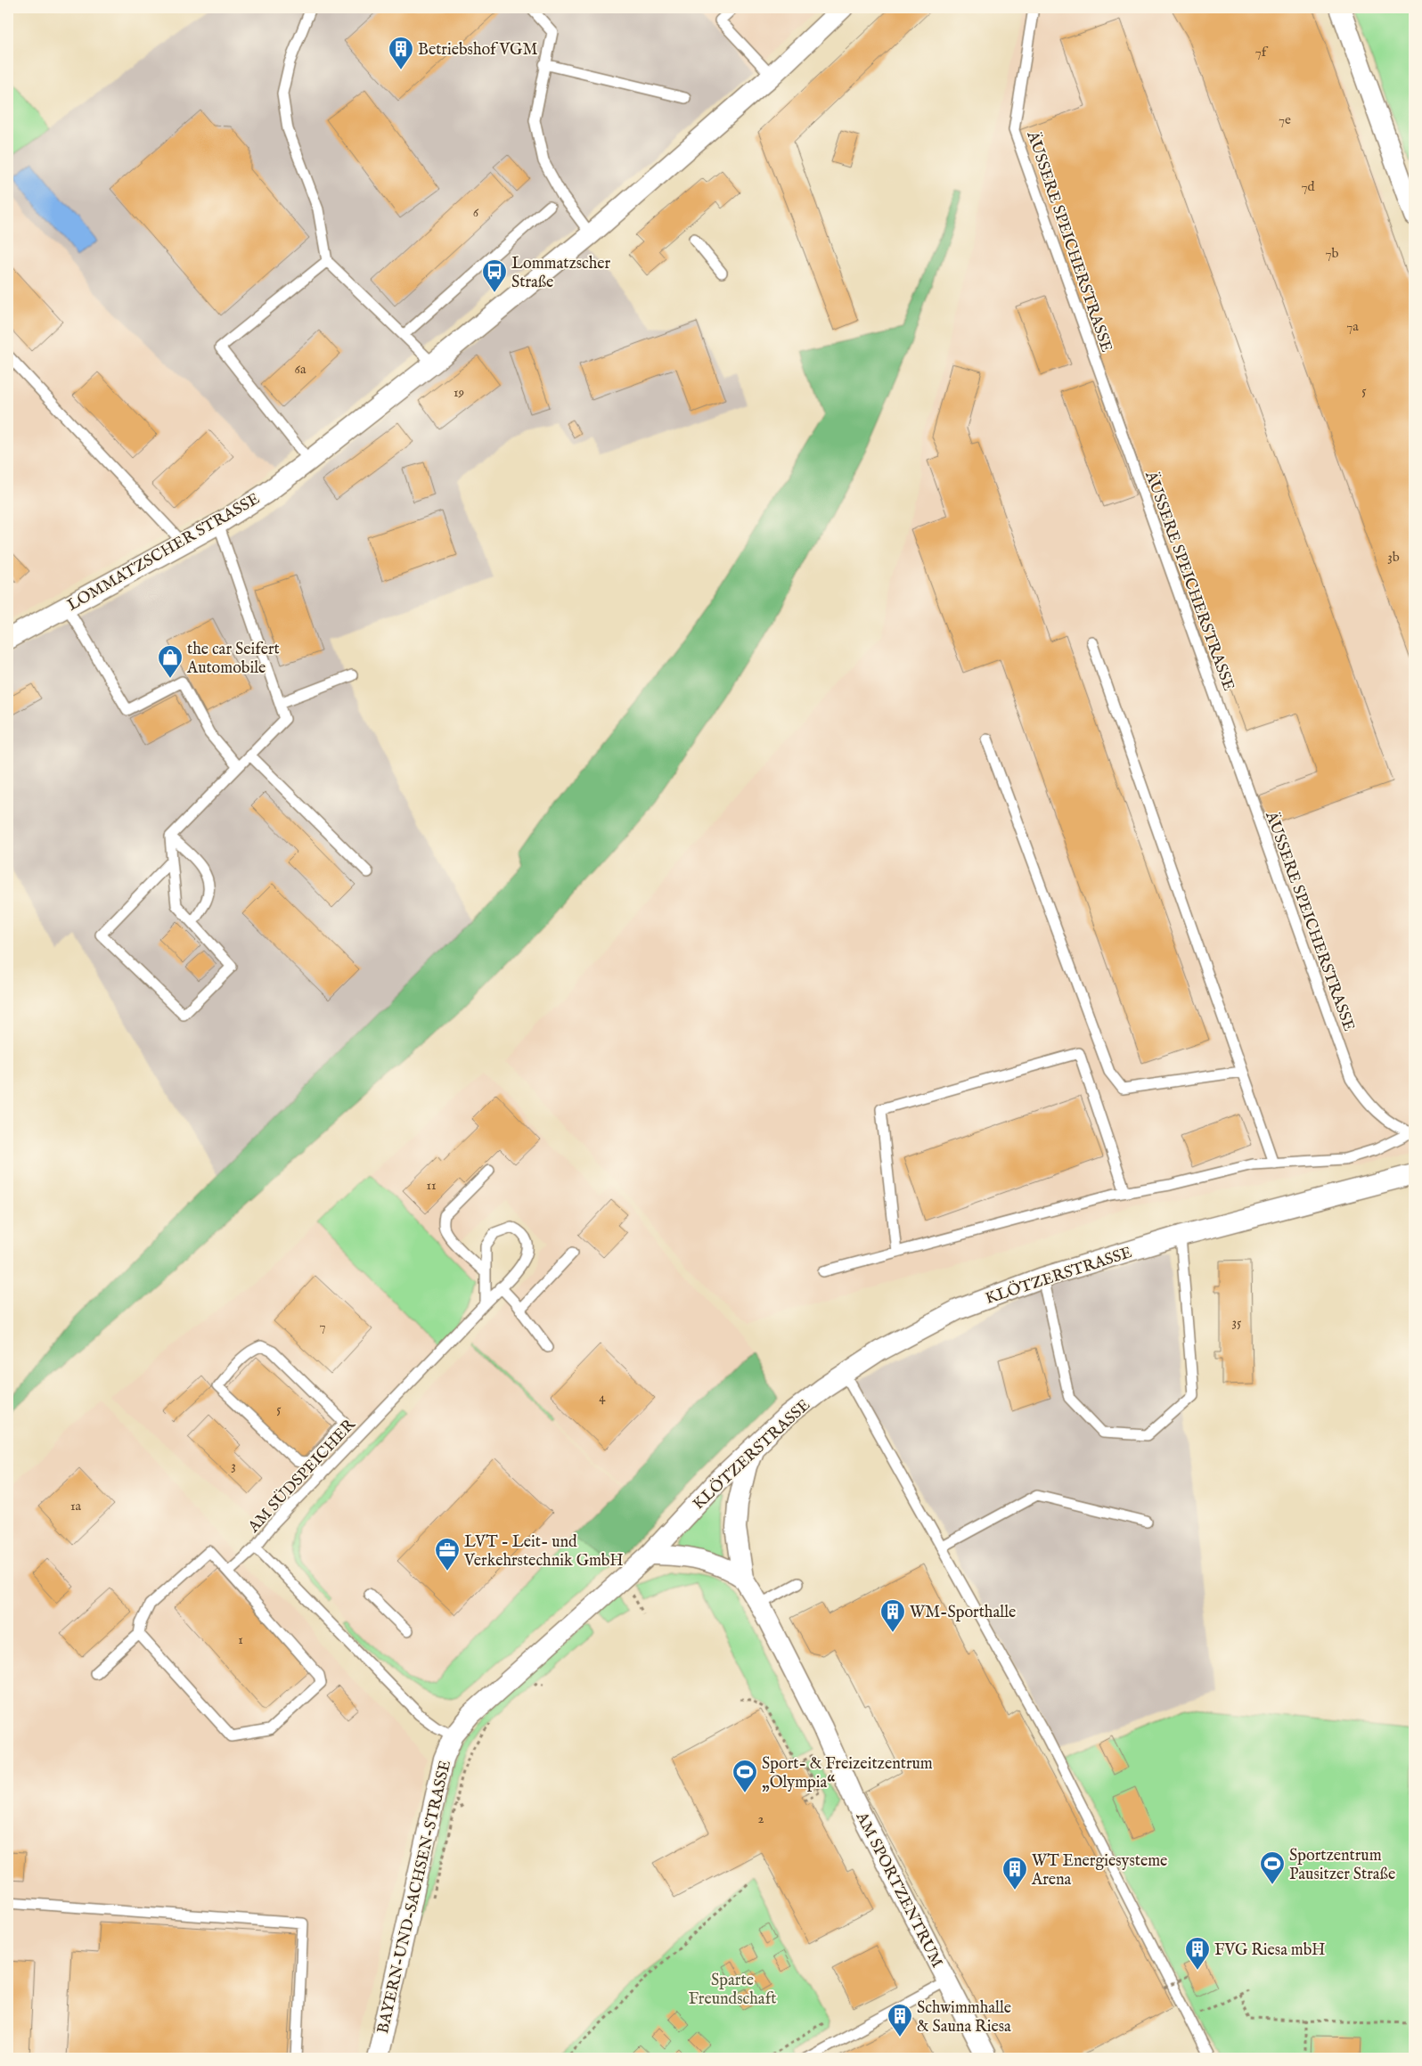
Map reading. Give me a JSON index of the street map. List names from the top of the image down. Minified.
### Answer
{"streets":{"street":["LOMMATZSCHER STRASSE","KLÖTZERSTRASSE","AM SPORTZENTRUM","BAYERN-UND-SACHSEN-STRASSE"],"lane":["ÄUSSERE SPEICHERSTRASSE","AM SÜDSPEICHER"]},"crossings":[["KLÖTZERSTRASSE","AM SÜDSPEICHER"],["KLÖTZERSTRASSE","AM SPORTZENTRUM"],["KLÖTZERSTRASSE","BAYERN-UND-SACHSEN-STRASSE"],["AM SÜDSPEICHER","BAYERN-UND-SACHSEN-STRASSE"]],"parks":["Sparte Freundschaft"],"places":{"building":["Betriebshof VGM","WM-Sporthalle","WT Energiesysteme Arena","FVG Riesa mbH","Schwimmhalle & Sauna Riesa"],"bus stop":["Lommatzscher Straße"],"shop":["the car Seifert Automobile"],"office":["LVT - Leit- und Verkehrstechnik GmbH"],"sports":["Sport- & Freizeitzentrum „Olympia“","Sportzentrum Pausitzer Straße"]},"house_numbers":["7f","7e","7d","6","7b","7a","6a","5","19","3b","11","35","7","4","5","3","1a","1","2"]}
